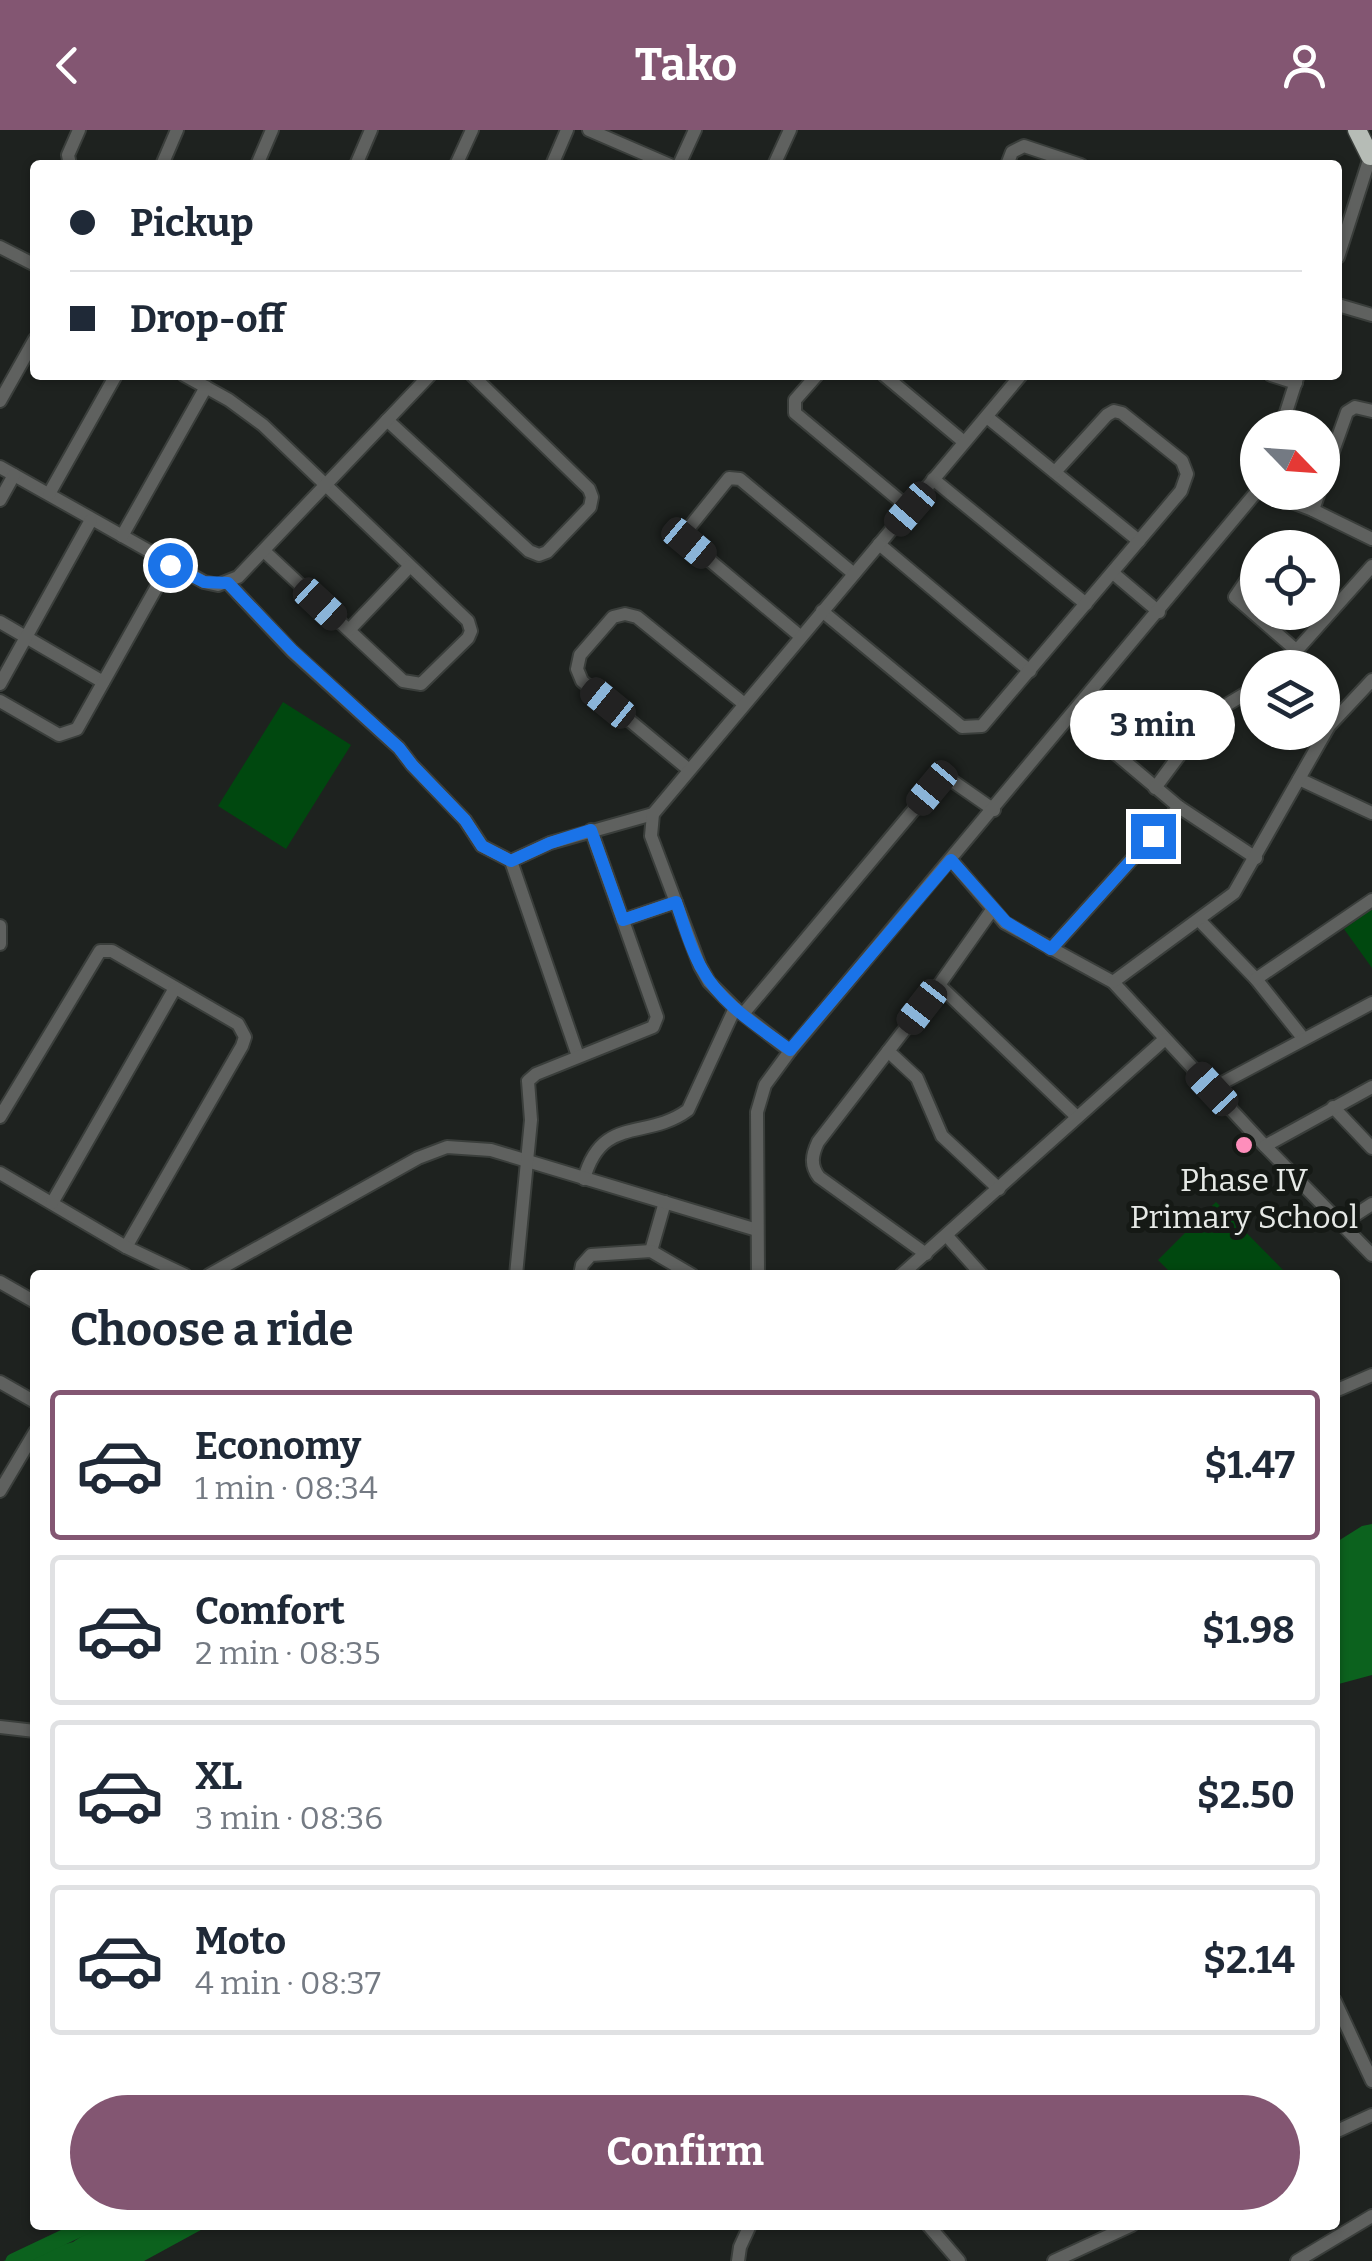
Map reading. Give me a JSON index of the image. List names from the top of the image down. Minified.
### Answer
{"places":["Phase IV Primary School"],"north":"bottom right","page":{"header":"Tako","banner":["Pickup","Drop-off"],"bubble":"3 min","heading":"Choose a ride","list":[{"name":"Economy","note":"1 min · 08:34","value":"$1.47"},{"name":"Comfort","note":"2 min · 08:35","value":"$1.98"},{"name":"XL","note":"3 min · 08:36","value":"$2.50"},{"name":"Moto","note":"4 min · 08:37","value":"$2.14"}],"buttons":"Confirm"}}
